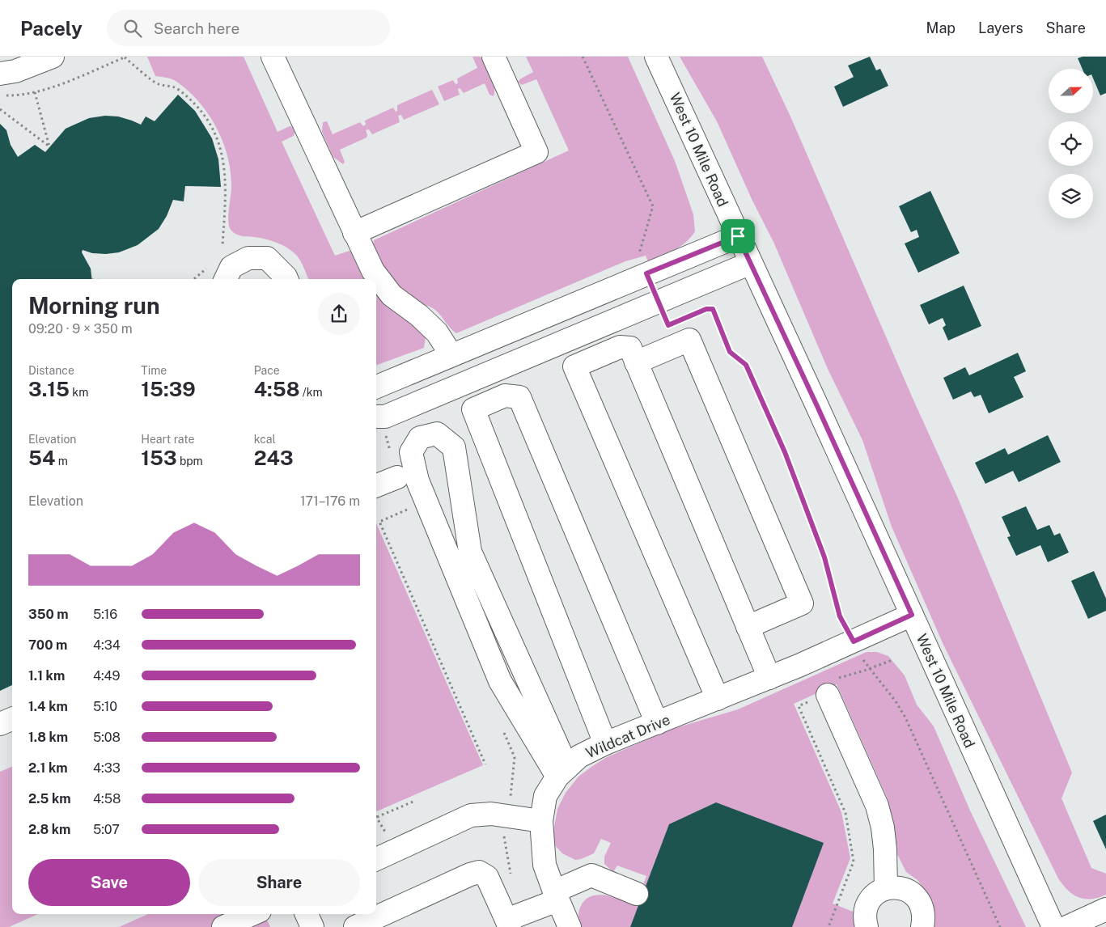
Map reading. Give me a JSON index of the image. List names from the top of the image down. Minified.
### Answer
{"streets":{"main road":["West 10 Mile Road","Wildcat Drive"]},"crossings":[["West 10 Mile Road","Wildcat Drive"]],"north":"right","page":{"header":"Pacely","search":"Search here","nav":["Map","Layers","Share"],"heading":["Morning run","09:20 · 9 × 350 m"],"stats":[["Distance","3.15 km"],["Time","15:39"],["Pace","4:58 /km"],["Elevation","54 m"],["Heart rate","153 bpm"],["kcal","243"]],"chart":["Elevation","171–176 m"],"list":[{"name":"350 m","note":"5:16"},{"name":"700 m","note":"4:34"},{"name":"1.1 km","note":"4:49"},{"name":"1.4 km","note":"5:10"},{"name":"1.8 km","note":"5:08"},{"name":"2.1 km","note":"4:33"},{"name":"2.5 km","note":"4:58"},{"name":"2.8 km","note":"5:07"}],"buttons":["Save","Share"]}}
